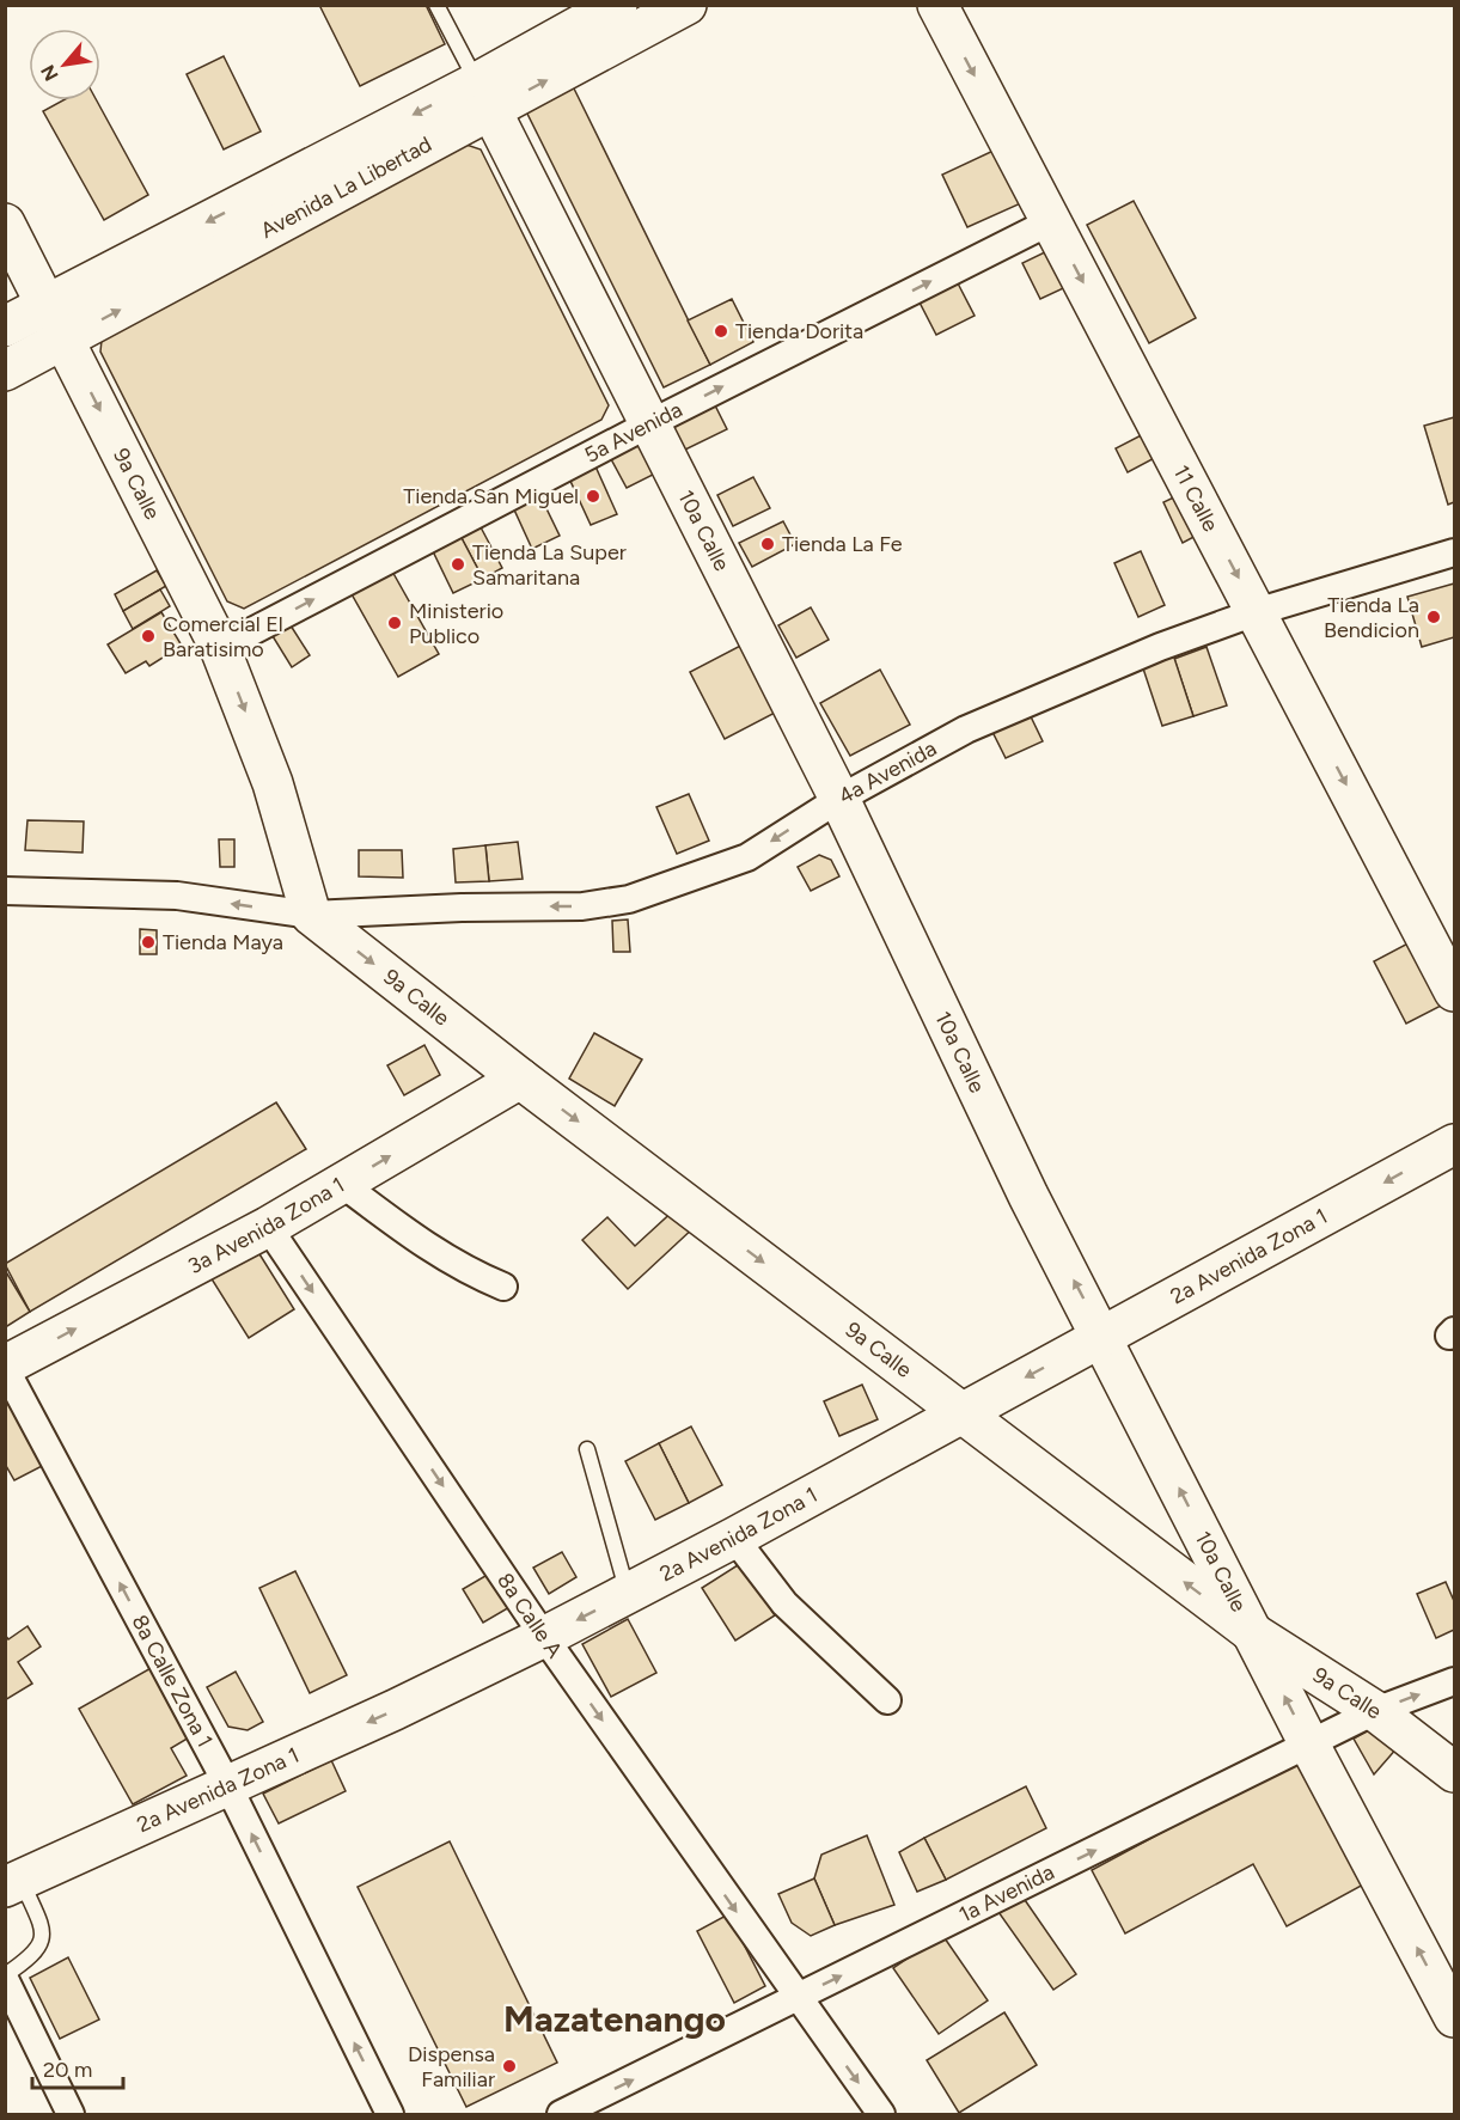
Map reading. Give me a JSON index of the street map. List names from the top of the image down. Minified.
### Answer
{"streets":{"street":["Avenida La Libertad","5a Avenida","9a Calle","11 Calle","10a Calle","4a Avenida","3a Avenida Zona 1","2a Avenida Zona 1","8a Calle A","8a Calle Zona 1","1a Avenida"]},"crossings":[["Avenida La Libertad","9a Calle"],["Avenida La Libertad","10a Calle"],["5a Avenida","9a Calle"],["5a Avenida","11 Calle"],["5a Avenida","10a Calle"],["9a Calle","10a Calle"],["9a Calle","4a Avenida"],["9a Calle","3a Avenida Zona 1"],["9a Calle","2a Avenida Zona 1"],["9a Calle","1a Avenida"],["11 Calle","4a Avenida"],["10a Calle","4a Avenida"],["10a Calle","2a Avenida Zona 1"],["10a Calle","1a Avenida"],["3a Avenida Zona 1","8a Calle A"],["3a Avenida Zona 1","8a Calle Zona 1"],["2a Avenida Zona 1","8a Calle A"],["2a Avenida Zona 1","8a Calle Zona 1"],["8a Calle A","1a Avenida"]],"one_way":["5a Avenida","11 Calle","10a Calle","4a Avenida","3a Avenida Zona 1","2a Avenida Zona 1","8a Calle Zona 1","1a Avenida"],"districts":["Mazatenango"],"places":["Tienda Dorita","Tienda San Miguel","Tienda La Fe","Tienda La Super Samaritana","Tienda La Bendicion","Ministerio Publico","Comercial El Baratisimo","Tienda Maya","Dispensa Familiar"],"scale_bar":"20 m","north":"bottom left"}
